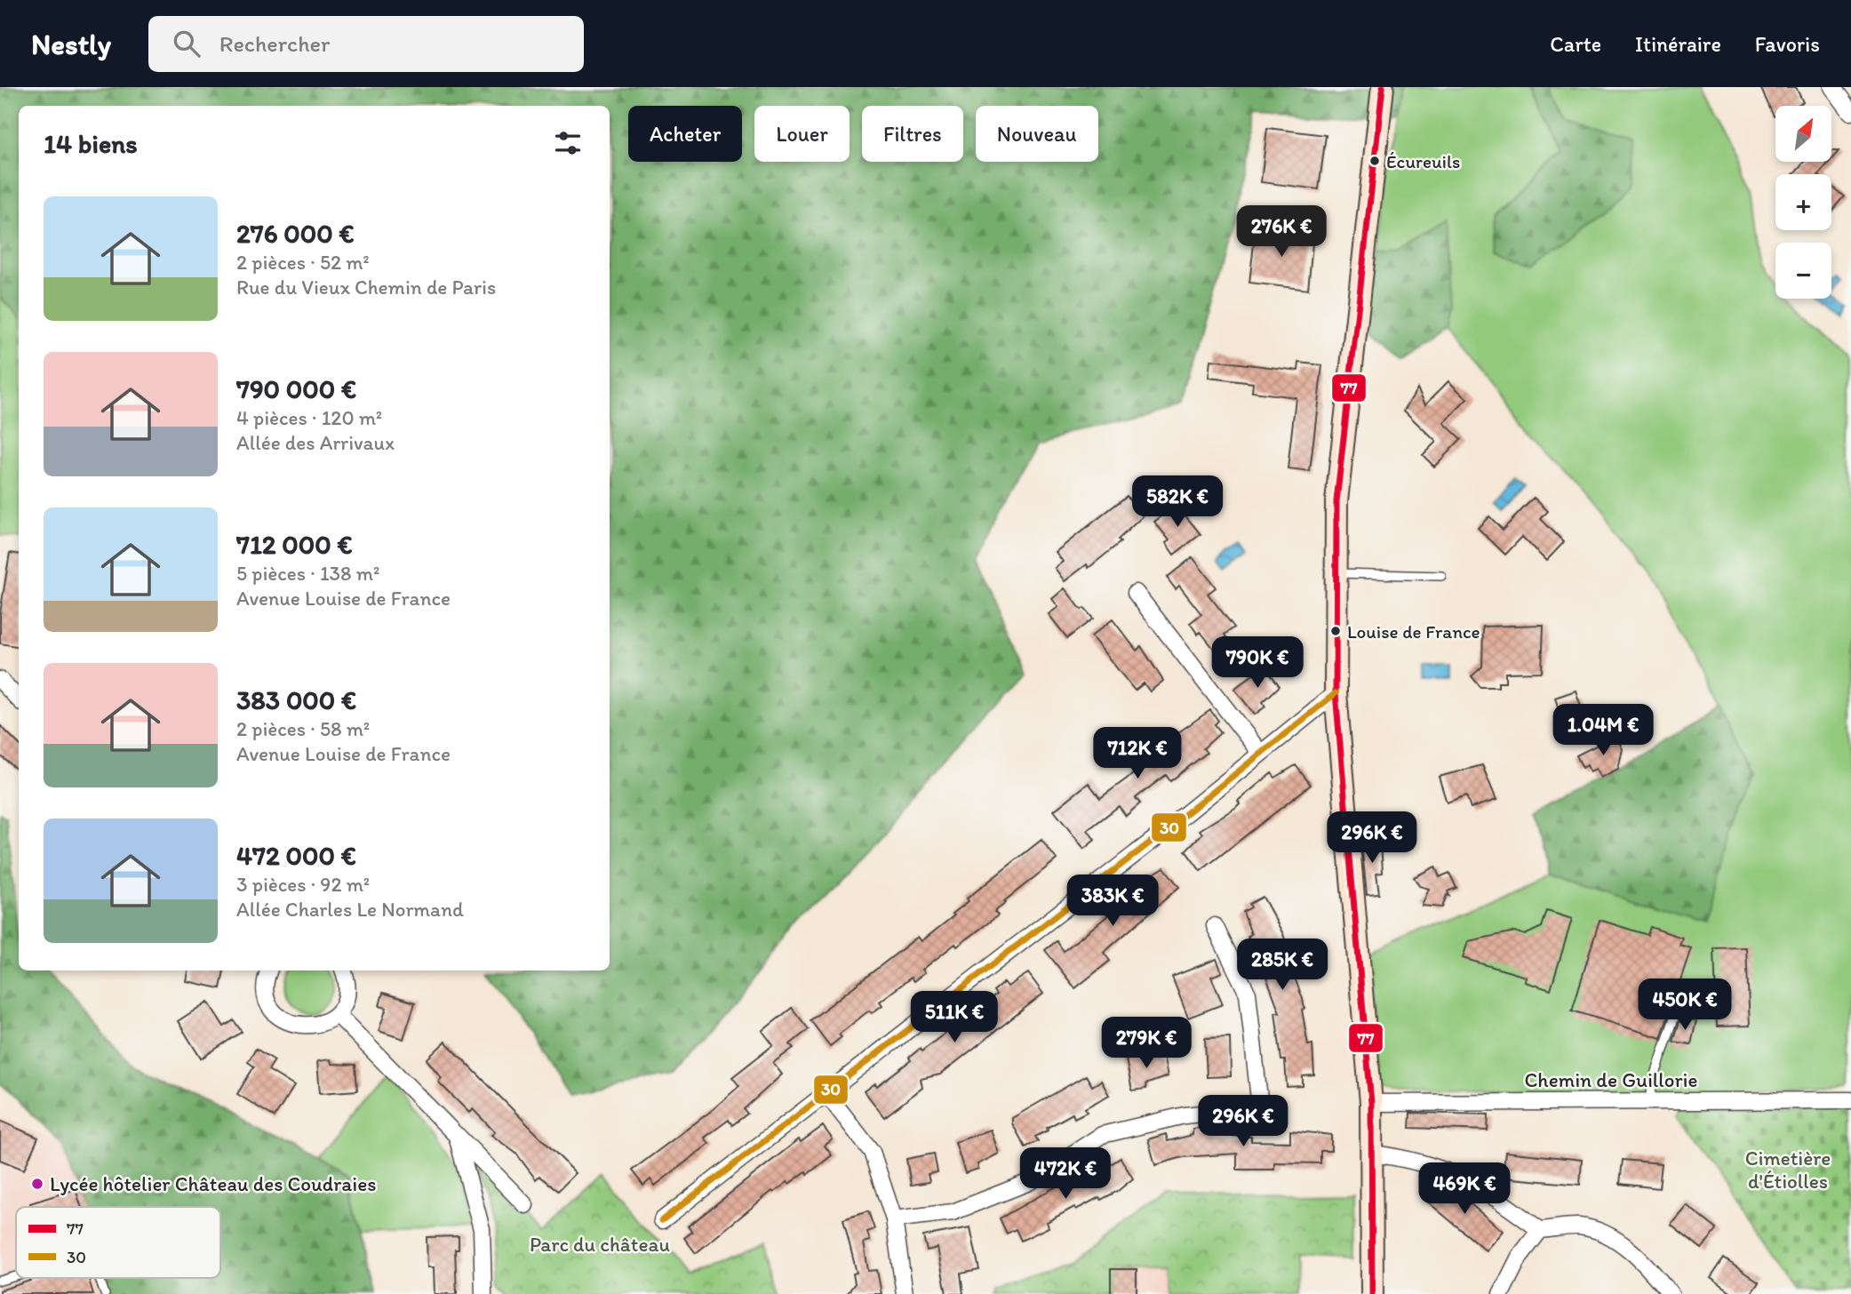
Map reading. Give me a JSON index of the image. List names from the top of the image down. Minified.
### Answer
{"streets":{"street":["Chemin de Guillorie"]},"parks":["Cimetière d'Étiolles","Parc du château"],"places":["Écureuils","Louise de France","Lycée hôtelier Château des Coudraies"],"lines":["transit line 77","transit line 30"],"legend":["77","30"],"north":"top right","page":{"header":"Nestly","search":"Rechercher","nav":["Carte","Itinéraire","Favoris"],"map_buttons":["+","−"],"chip":["Acheter","Louer","Filtres","Nouveau"],"heading":"14 biens","list":[{"name":"276 000 €","note":"2 pièces · 52 m² · Rue du Vieux Chemin de Paris"},{"name":"790 000 €","note":"4 pièces · 120 m² · Allée des Arrivaux"},{"name":"712 000 €","note":"5 pièces · 138 m² · Avenue Louise de France"},{"name":"383 000 €","note":"2 pièces · 58 m² · Avenue Louise de France"},{"name":"472 000 €","note":"3 pièces · 92 m² · Allée Charles Le Normand"}],"price":["276K €","582K €","790K €","1.04M €","712K €","296K €","383K €","285K €","450K €","511K €","279K €","296K €","472K €","469K €"]}}
